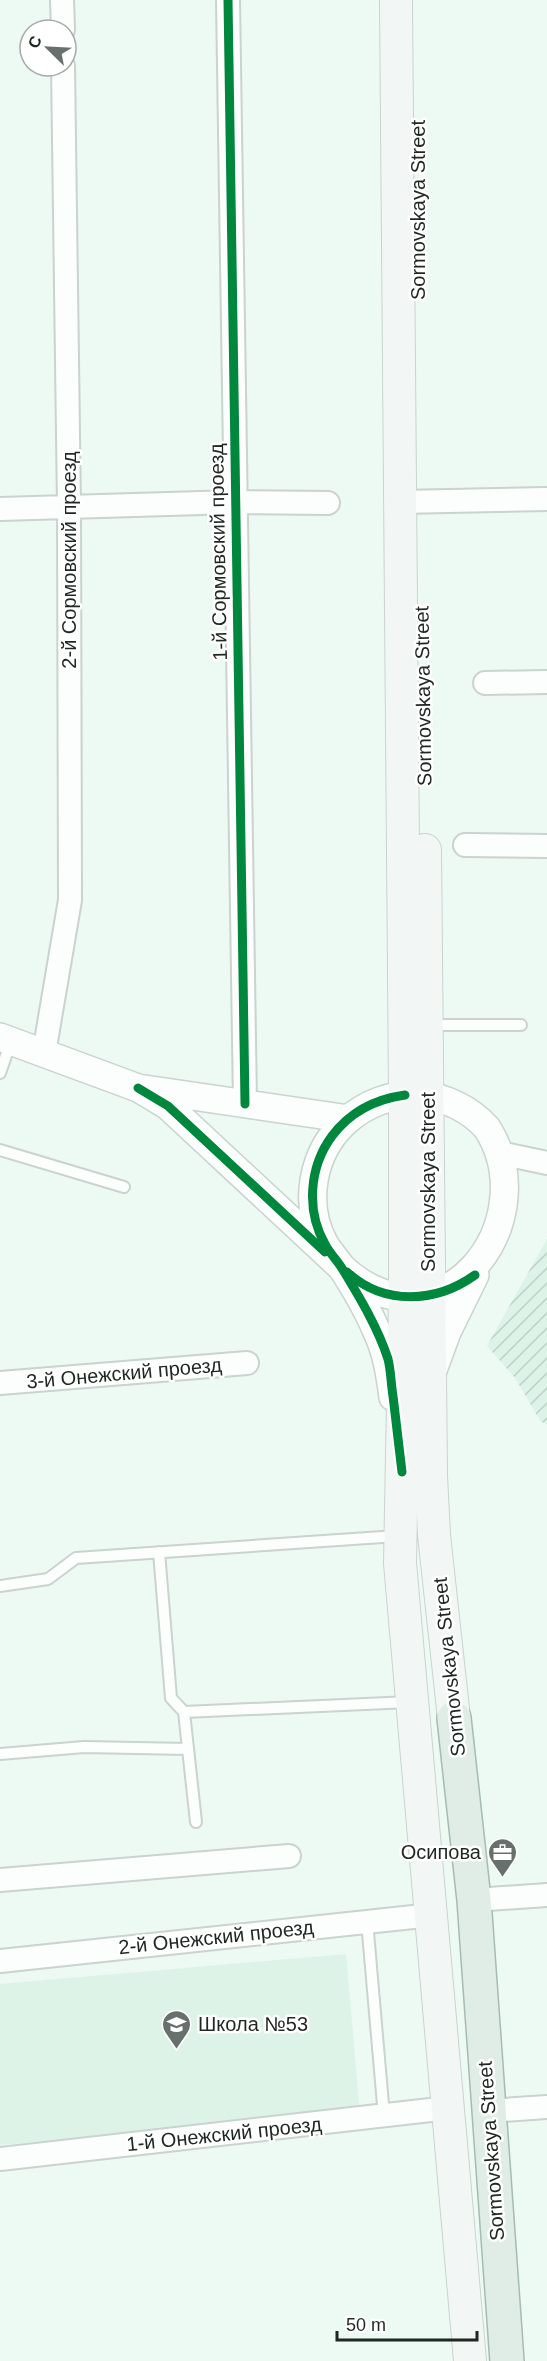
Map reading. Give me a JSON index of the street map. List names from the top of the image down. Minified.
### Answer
{"streets":{"highway":["Sormovskaya Street"],"street":["1-й Сормовский проезд","2-й Сормовский проезд","3-й Онежский проезд","2-й Онежский проезд","1-й Онежский проезд"]},"crossings":[["Sormovskaya Street","2-й Онежский проезд"],["Sormovskaya Street","1-й Онежский проезд"]],"places":{"office":["Осипова"],"school or university":["Школа №53"]},"scale_bar":"50 m","north":"top left"}
